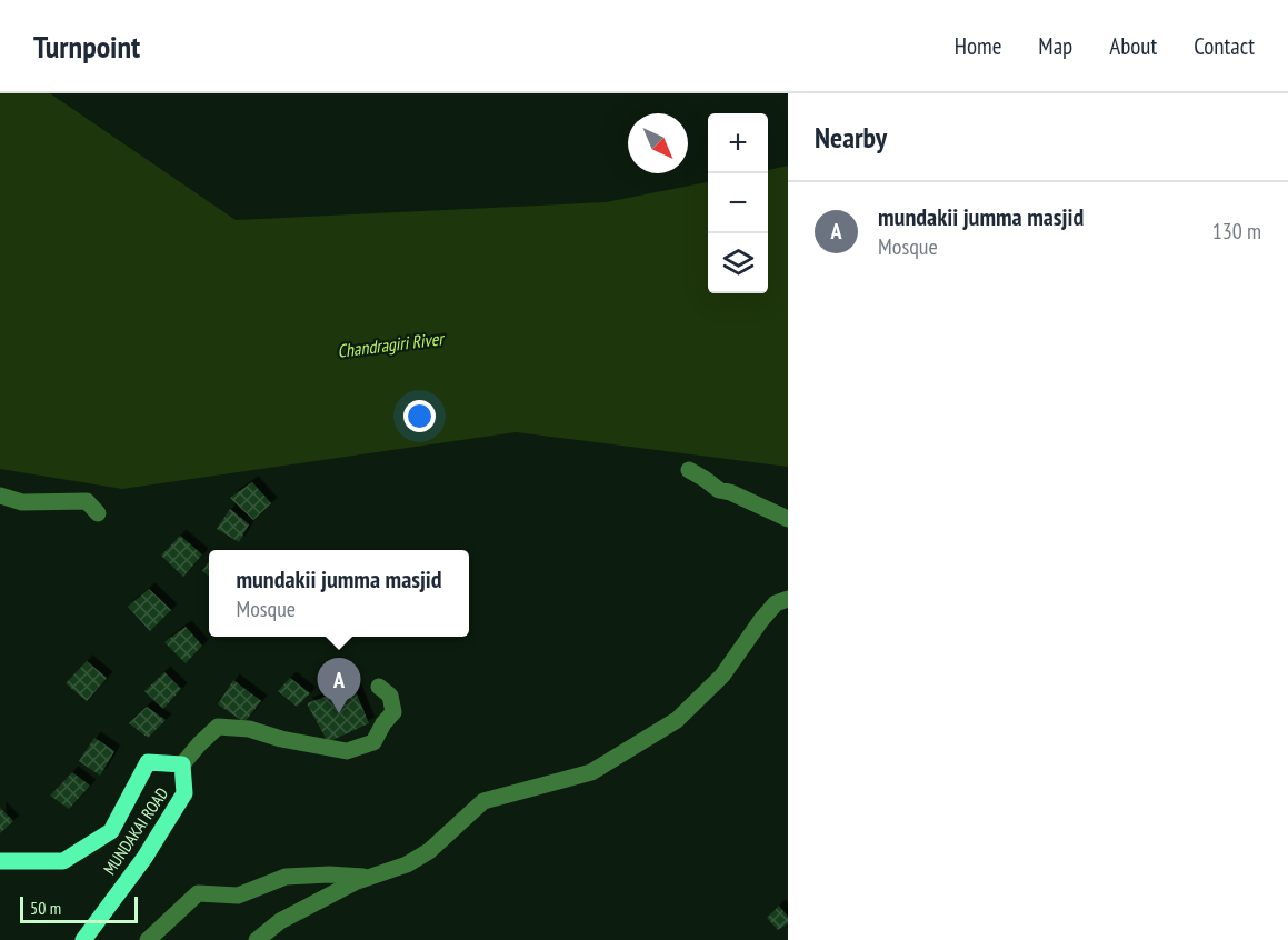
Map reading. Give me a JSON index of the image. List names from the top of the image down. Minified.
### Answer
{"streets":{"main road":["MUNDAKAI ROAD"]},"water":["Chandragiri River"],"scale_bar":"50 m","north":"bottom right","page":{"header":"Turnpoint","nav":["Home","Map","About","Contact"],"heading":"Nearby","map_buttons":["+","−"],"list":[{"mark":"A","name":"mundakii jumma masjid","note":"Mosque","value":"130 m"}],"popup":["mundakii jumma masjid","Mosque"],"pins":"A","scale":"50 m"}}
